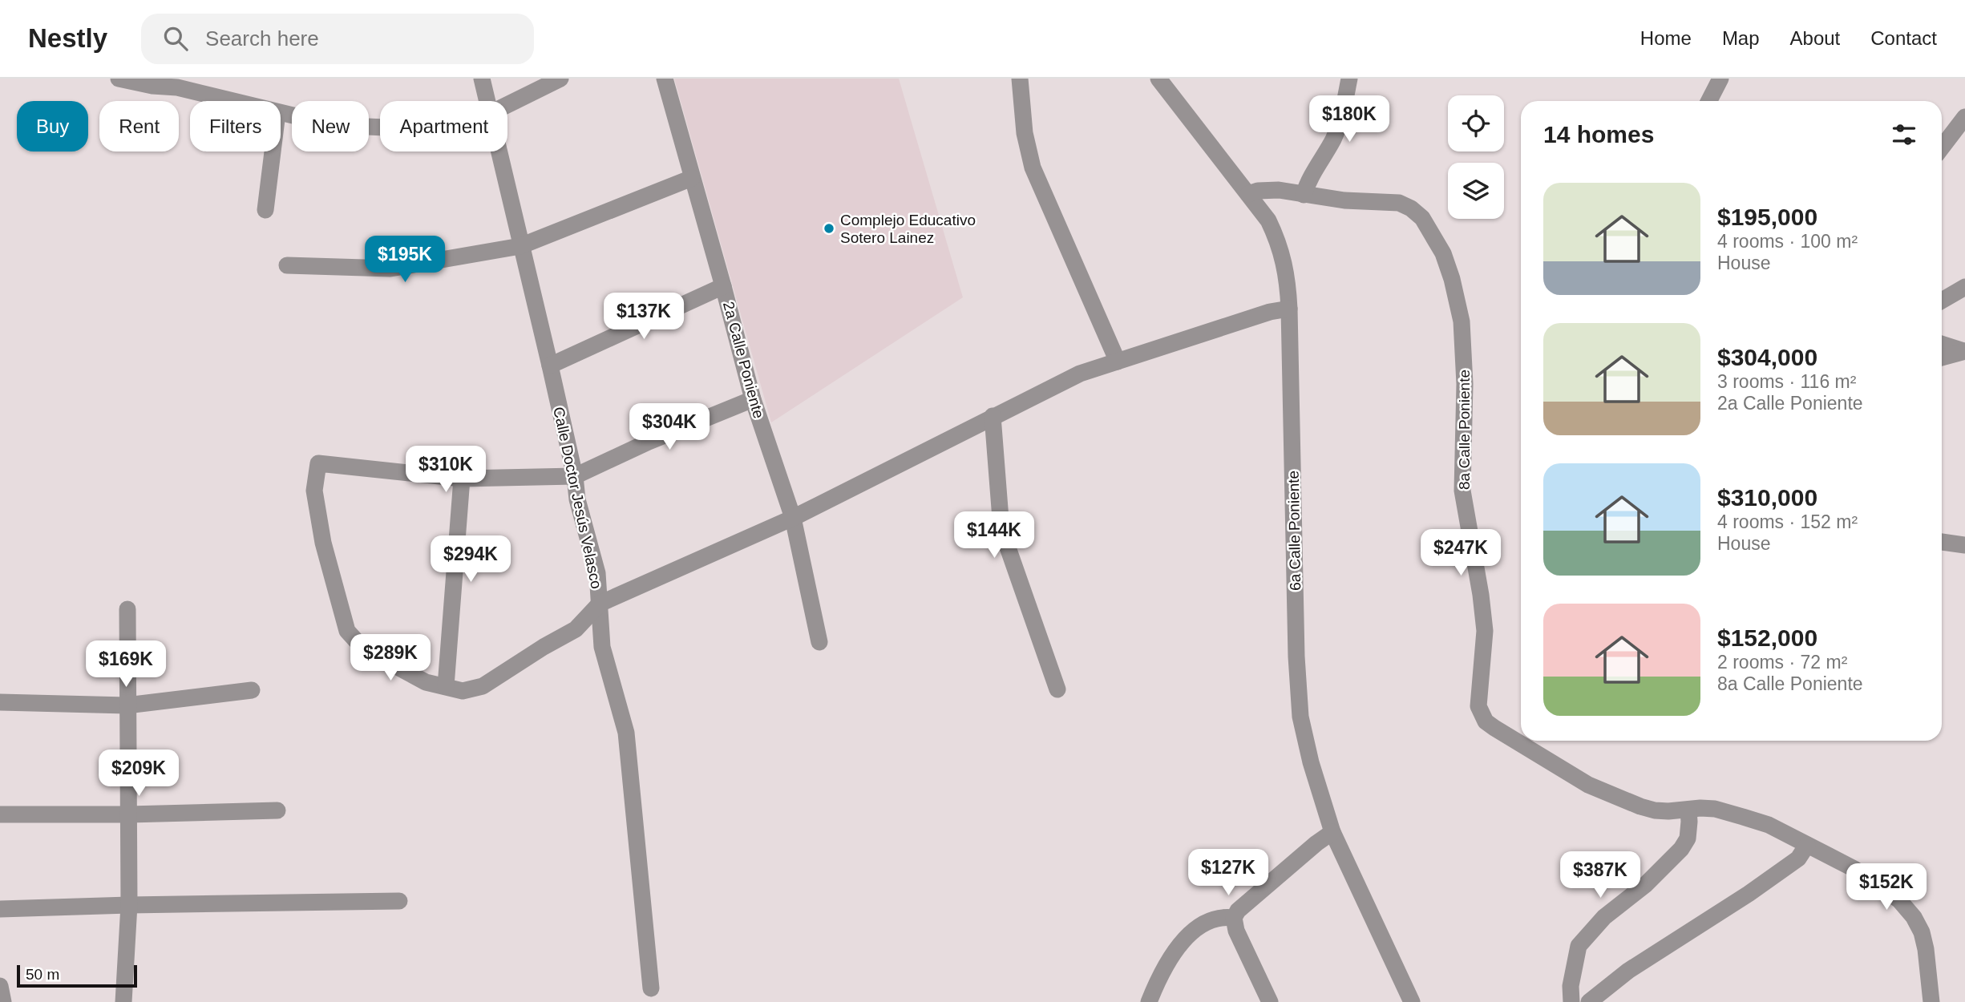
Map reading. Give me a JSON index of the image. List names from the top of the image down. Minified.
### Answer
{"streets":{"street":["2a Calle Poniente","8a Calle Poniente","Calle Doctor Jesús Velasco","6a Calle Poniente"]},"crossings":[["8a Calle Poniente","6a Calle Poniente"]],"places":["Complejo Educativo Sotero Lainez"],"scale_bar":"50 m","page":{"header":"Nestly","search":"Search here","nav":["Home","Map","About","Contact"],"price":["$180K","$195K","$137K","$304K","$310K","$144K","$247K","$294K","$289K","$169K","$209K","$127K","$387K","$152K"],"chip":["Buy","Rent","Filters","New","Apartment"],"heading":"14 homes","list":[{"name":"$195,000","note":"4 rooms · 100 m² · House"},{"name":"$304,000","note":"3 rooms · 116 m² · 2a Calle Poniente"},{"name":"$310,000","note":"4 rooms · 152 m² · House"},{"name":"$152,000","note":"2 rooms · 72 m² · 8a Calle Poniente"}],"scale":"50 m"}}
